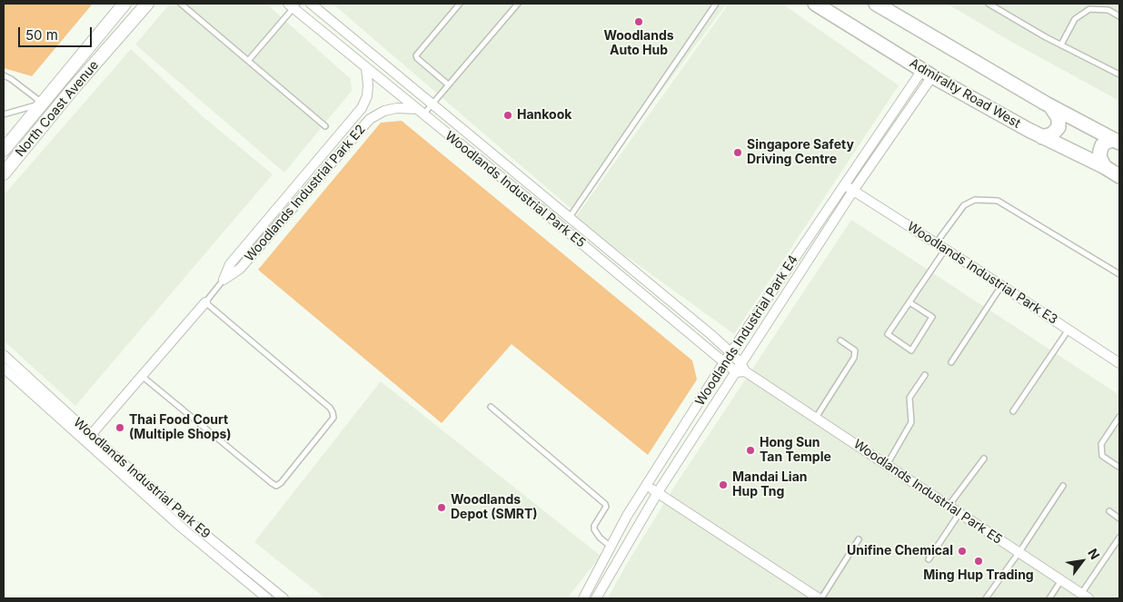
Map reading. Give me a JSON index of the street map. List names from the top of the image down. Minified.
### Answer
{"streets":{"main road":["Admiralty Road West","North Coast Avenue"],"street":["Woodlands Industrial Park E5","Woodlands Industrial Park E2","Woodlands Industrial Park E3","Woodlands Industrial Park E4","Woodlands Industrial Park E9"]},"crossings":[["Admiralty Road West","Woodlands Industrial Park E4"],["Woodlands Industrial Park E5","Woodlands Industrial Park E2"],["Woodlands Industrial Park E5","Woodlands Industrial Park E4"],["Woodlands Industrial Park E2","Woodlands Industrial Park E9"],["Woodlands Industrial Park E3","Woodlands Industrial Park E4"]],"places":["Woodlands Auto Hub","Hankook","Singapore Safety Driving Centre","Thai Food Court (Multiple Shops)","Hong Sun Tan Temple","Mandai Lian Hup Tng","Woodlands Depot (SMRT)","Unifine Chemical","Ming Hup Trading"],"scale_bar":"50 m","north":"top right"}
